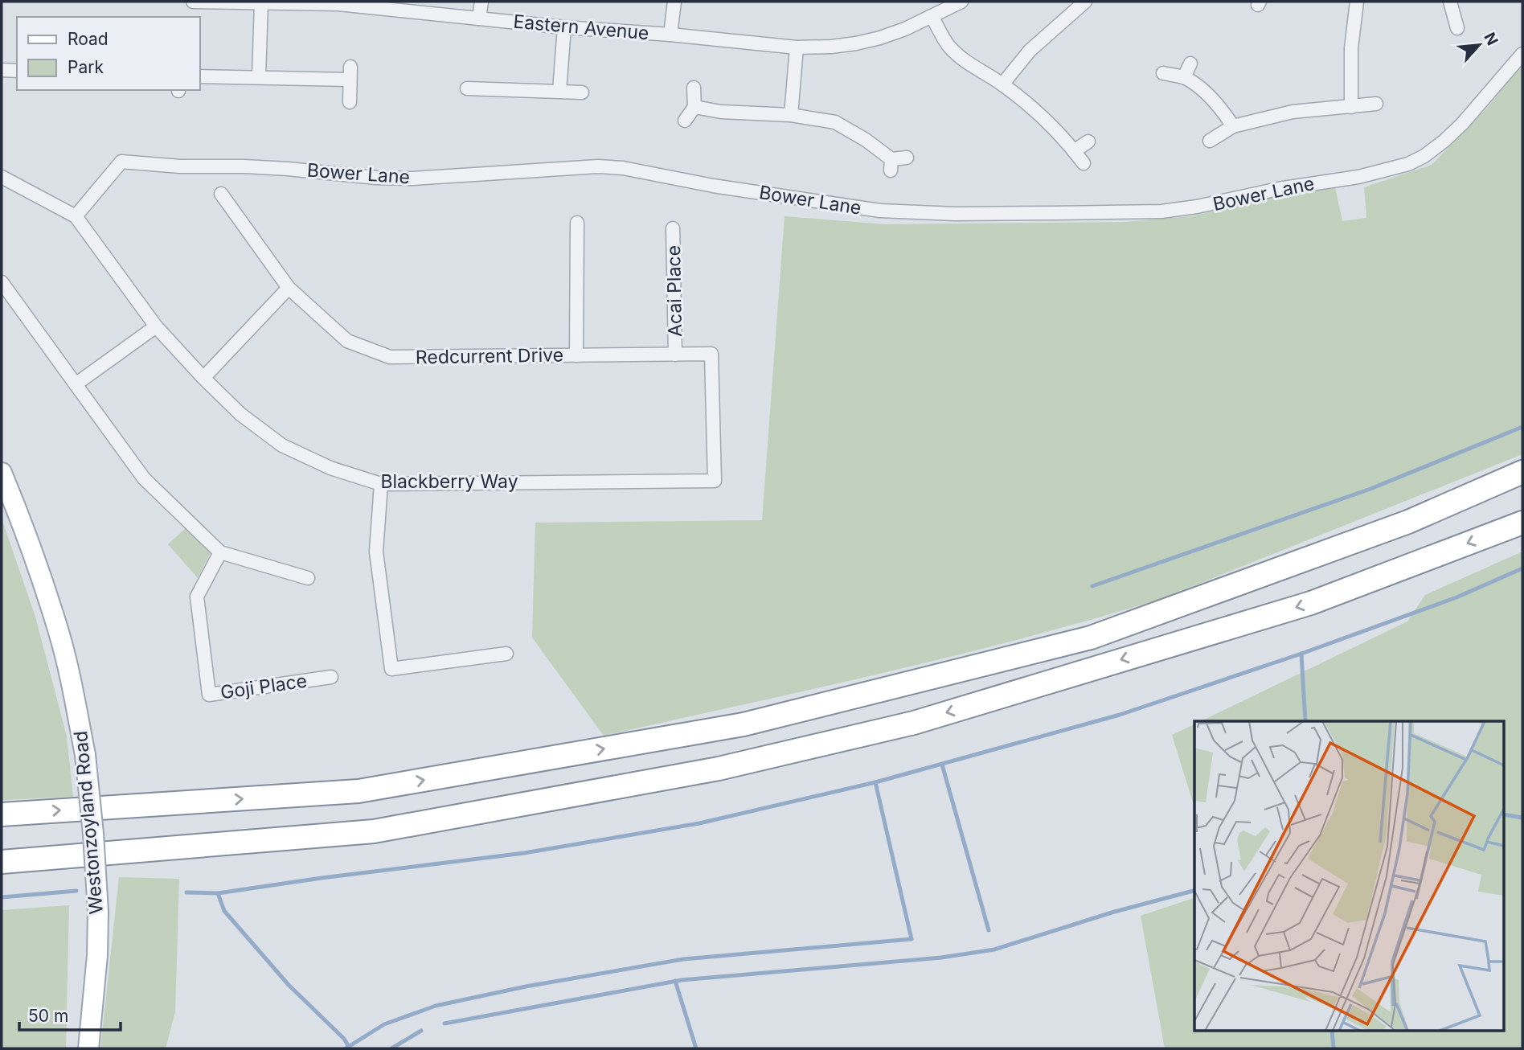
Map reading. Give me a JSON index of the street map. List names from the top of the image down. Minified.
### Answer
{"streets":{"main road":["Westonzoyland Road"],"street":["Eastern Avenue","Bower Lane","Acai Place","Redcurrent Drive","Blackberry Way","Goji Place"]},"crossings":[["Bower Lane","Blackberry Way"],["Acai Place","Redcurrent Drive"],["Redcurrent Drive","Blackberry Way"]],"legend":["Road","Park"],"scale_bar":"50 m","north":"top right"}
